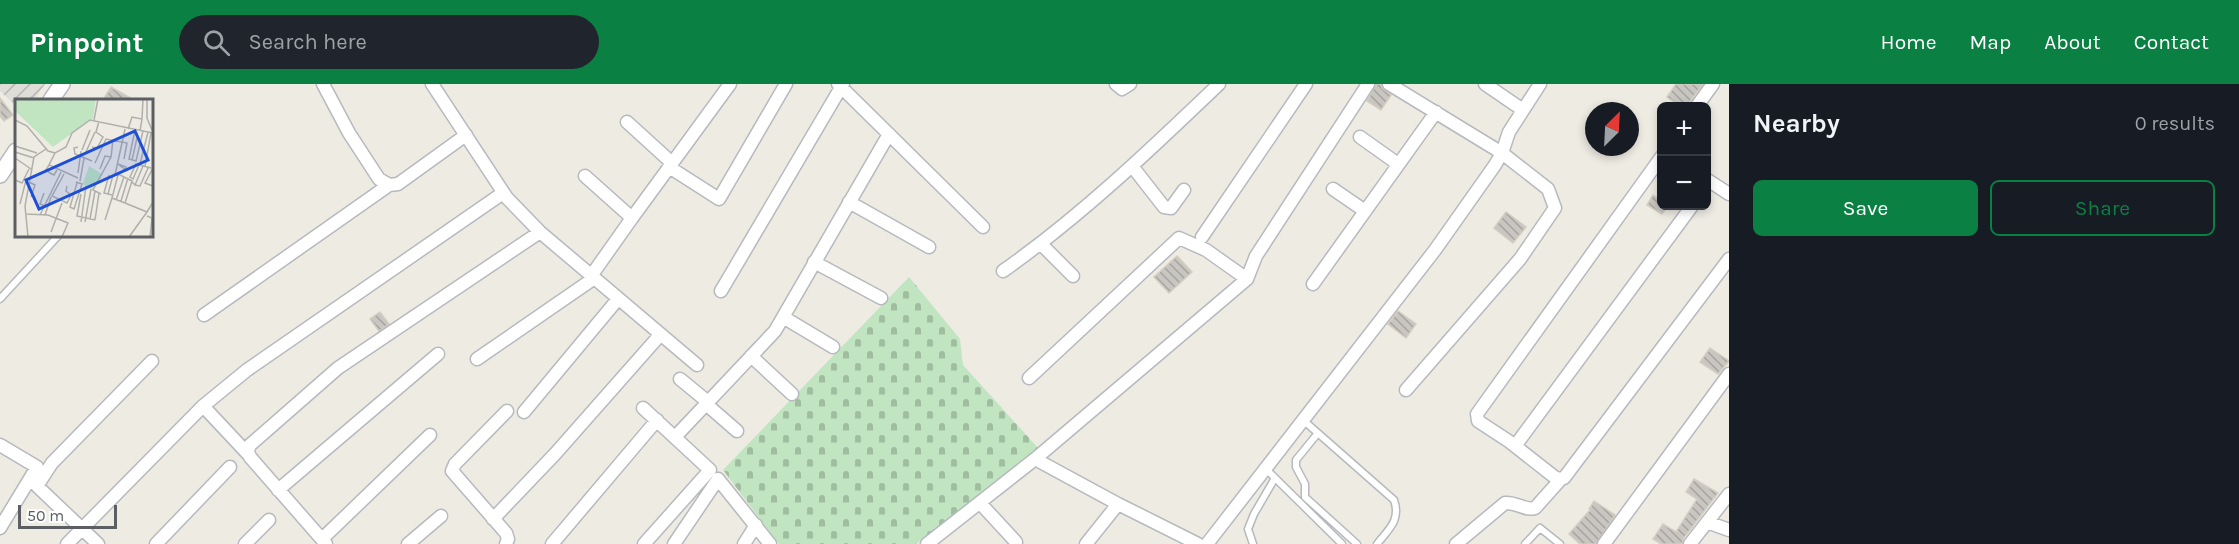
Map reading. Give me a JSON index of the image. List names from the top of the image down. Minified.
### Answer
{"scale_bar":"50 m","north":"top right","page":{"header":"Pinpoint","search":"Search here","nav":["Home","Map","About","Contact"],"heading":["Nearby","0 results"],"map_buttons":["+","−"],"buttons":["Save","Share"],"scale":"50 m"}}
